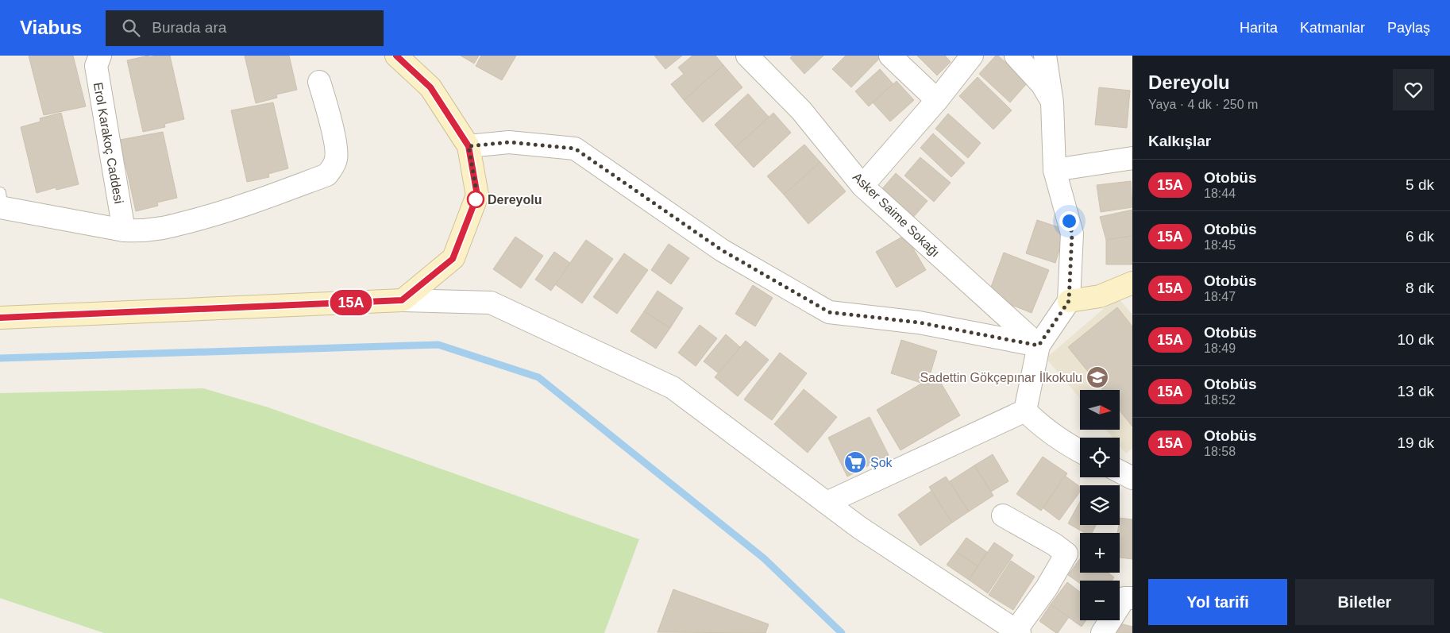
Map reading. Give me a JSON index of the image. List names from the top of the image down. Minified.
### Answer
{"streets":{"street":["Erol Karakoç Caddesi","Asker Saime Sokağı"]},"places":{"other":["Dereyolu"],"school or university":["Sadettin Gökçepınar İlkokulu"],"supermarket":["Şok"]},"lines":["bus line 15A"],"north":"right","page":{"header":"Viabus","search":"Burada ara","nav":["Harita","Katmanlar","Paylaş"],"on_map":"15A","heading":[["Dereyolu","Yaya · 4 dk · 250 m"],"Kalkışlar"],"list":[{"mark":"15A","name":"Otobüs","note":"18:44","value":"5 dk"},{"mark":"15A","name":"Otobüs","note":"18:45","value":"6 dk"},{"mark":"15A","name":"Otobüs","note":"18:47","value":"8 dk"},{"mark":"15A","name":"Otobüs","note":"18:49","value":"10 dk"},{"mark":"15A","name":"Otobüs","note":"18:52","value":"13 dk"},{"mark":"15A","name":"Otobüs","note":"18:58","value":"19 dk"}],"map_buttons":["+","−"],"buttons":["Yol tarifi","Biletler"]}}
